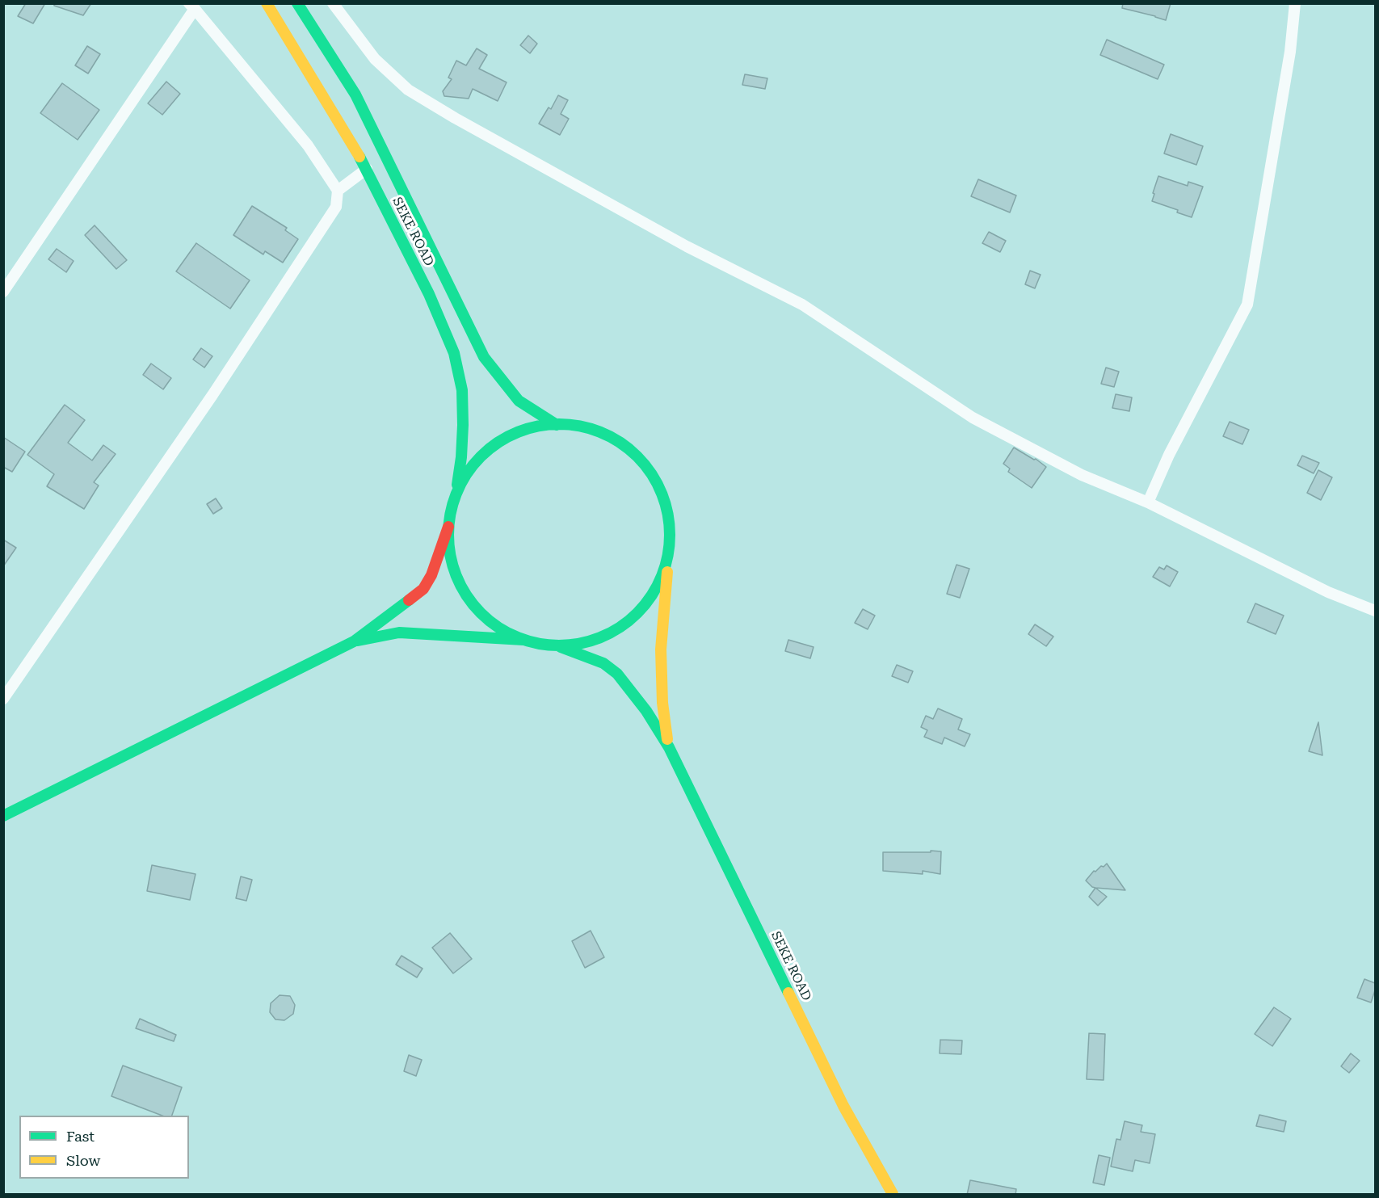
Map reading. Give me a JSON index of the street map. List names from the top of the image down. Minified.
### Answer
{"streets":{"main road":["SEKE ROAD"]},"legend":["Fast","Slow"]}
